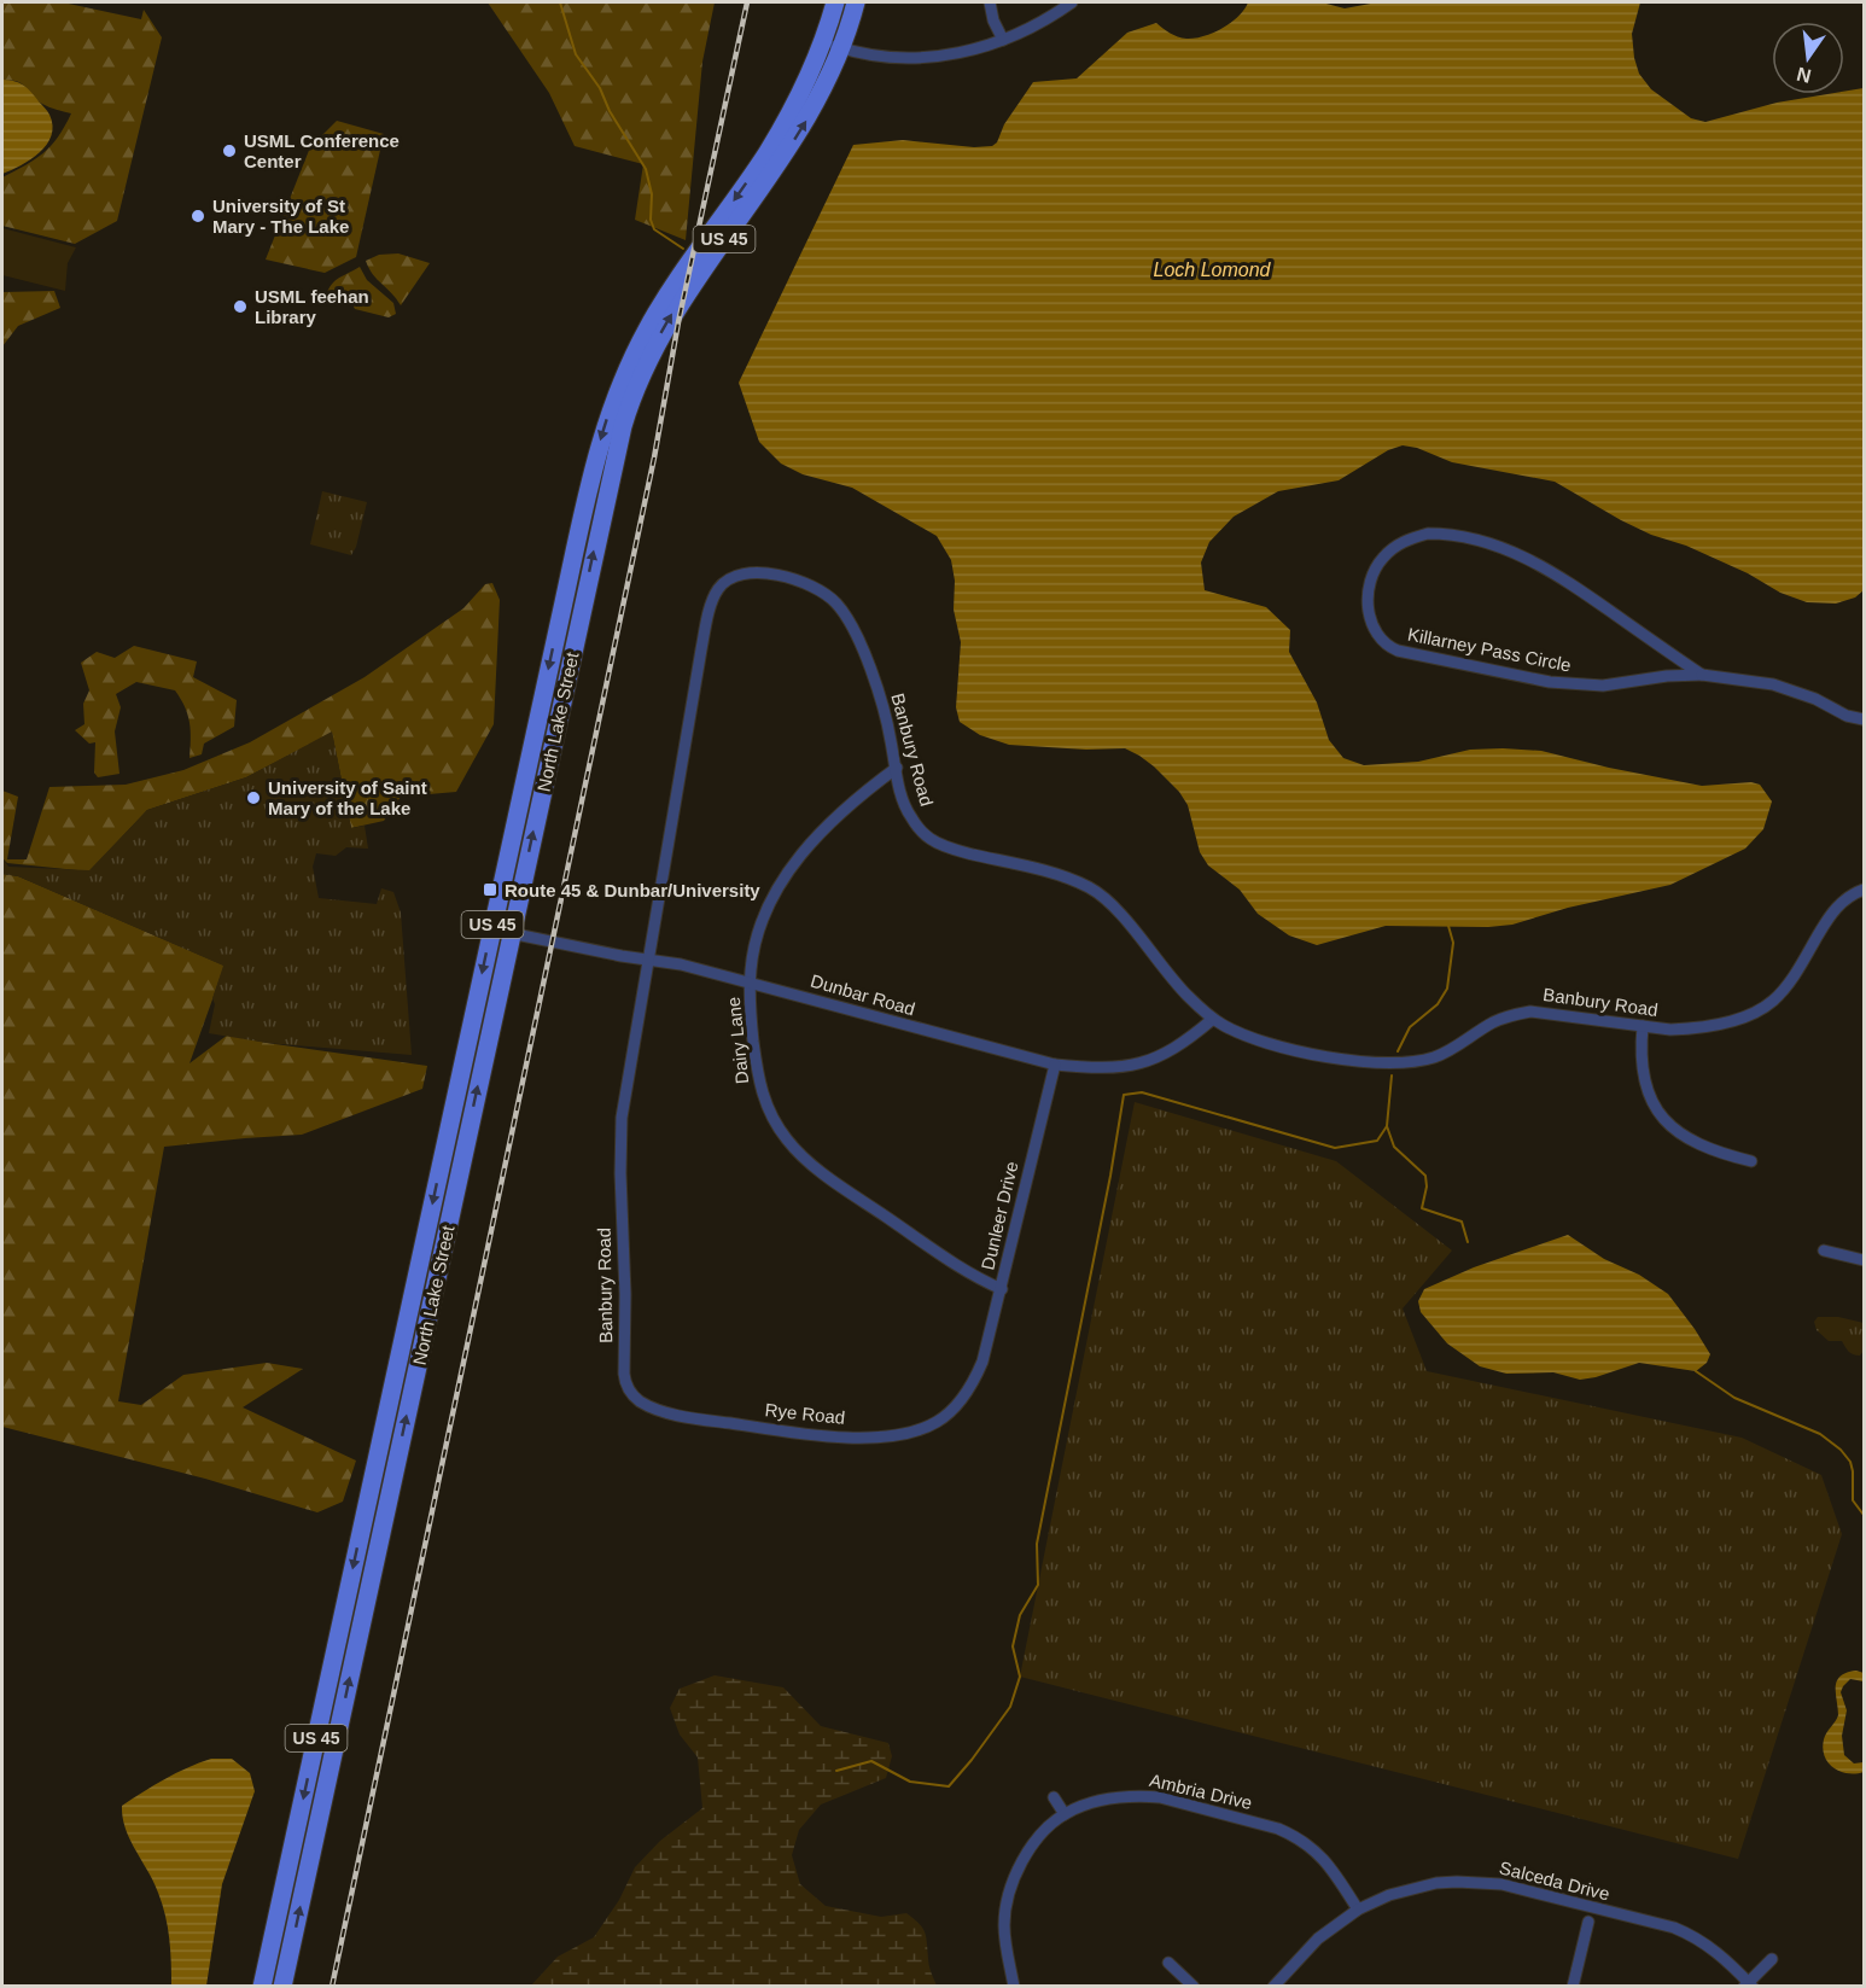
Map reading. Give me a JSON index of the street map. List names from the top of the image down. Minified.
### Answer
{"streets":{"main road":["US 45","North Lake Street"],"street":["Killarney Pass Circle","Banbury Road","Dunbar Road","Dairy Lane","Dunleer Drive","Rye Road","Ambria Drive","Salceda Drive"]},"crossings":[["North Lake Street","Dunbar Road"],["Banbury Road","Dunbar Road"],["Banbury Road","Dairy Lane"],["Banbury Road","Rye Road"],["Dunbar Road","Dairy Lane"],["Dunbar Road","Dunleer Drive"],["Dairy Lane","Dunleer Drive"],["Dunleer Drive","Rye Road"],["Ambria Drive","Salceda Drive"]],"water":["Loch Lomond"],"places":{"other":["USML Conference Center","University of St Mary - The Lake","USML feehan Library","University of Saint Mary of the Lake"],"transit":["Route 45 & Dunbar/University"]},"north":"bottom"}
